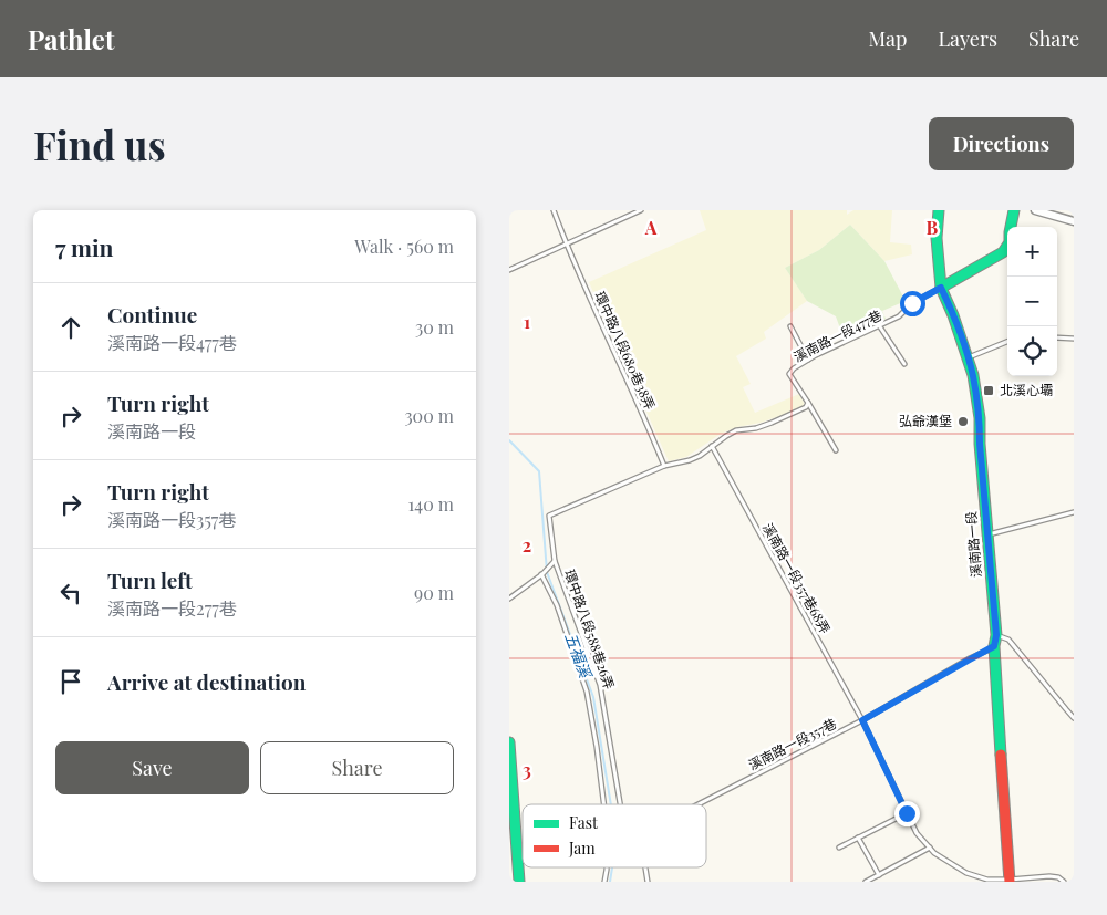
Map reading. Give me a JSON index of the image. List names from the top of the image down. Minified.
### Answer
{"streets":{"main road":["溪南路一段"],"lane":["溪南路一段477巷","環中路八段680巷38弄","溪南路一段357巷68弄","環中路八段588巷26弄","溪南路一段357巷"]},"crossings":[["溪南路一段477巷","溪南路一段"],["環中路八段680巷38弄","環中路八段588巷26弄"],["溪南路一段","溪南路一段357巷68弄"],["溪南路一段","溪南路一段357巷"],["溪南路一段357巷68弄","溪南路一段357巷"]],"water":["五福溪"],"places":{"transit":["北溪心壩"],"other":["弘爺漢堡"]},"legend":["Fast","Jam"],"page":{"header":"Pathlet","nav":["Map","Layers","Share"],"buttons":["Directions",["Save","Share"]],"title":"Find us","heading":["7 min","Walk · 560 m"],"map_buttons":["+","−"],"list":[["Continue","溪南路一段477巷","30 m"],["Turn right","溪南路一段","300 m"],["Turn right","溪南路一段357巷","140 m"],["Turn left","溪南路一段277巷","90 m"],"Arrive at destination"]},"grid":{"columns":["A","B"],"rows":["1","2","3"]}}
